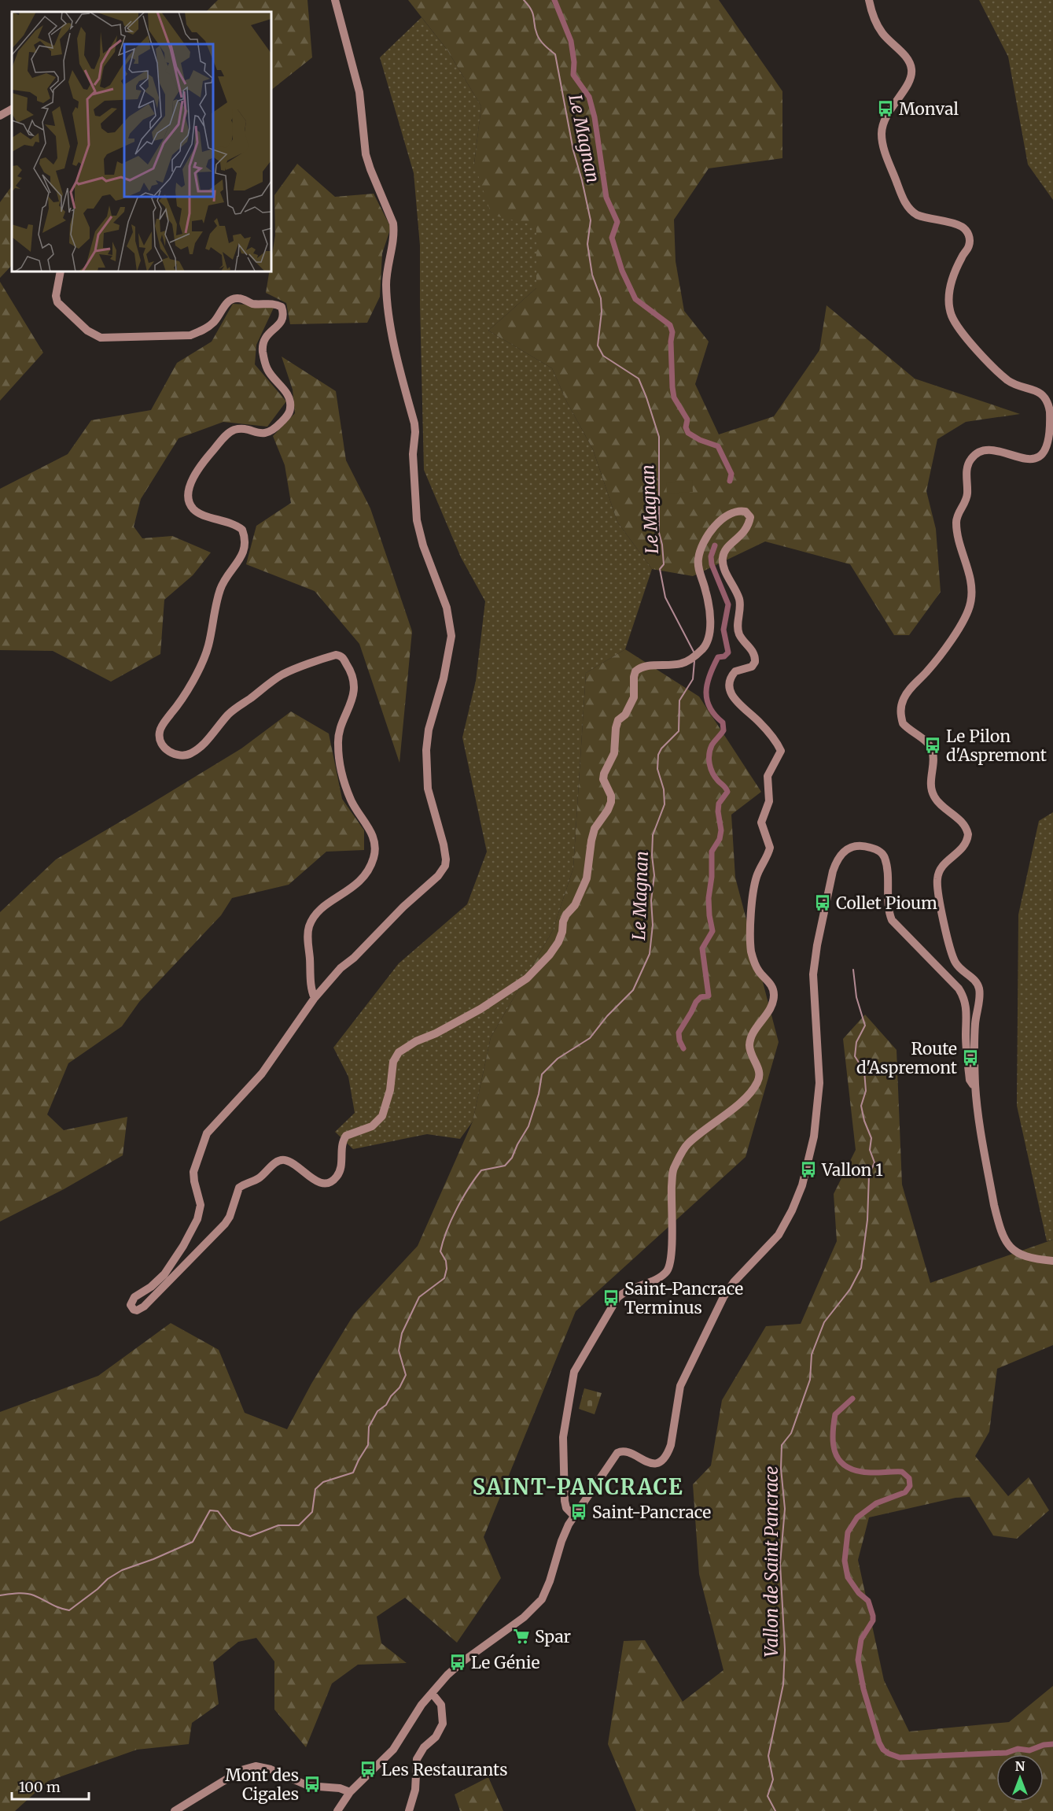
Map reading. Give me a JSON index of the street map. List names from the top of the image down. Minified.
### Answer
{"districts":["SAINT-PANCRACE"],"water":["Le Magnan","Vallon de Saint Pancrace"],"places":{"bus stop":["Monval","Le Pilon d'Aspremont","Collet Pioum","Route d'Aspremont","Vallon 1","Saint-Pancrace Terminus","Saint-Pancrace","Le Génie","Les Restaurants","Mont des Cigales"],"supermarket":["Spar"]},"scale_bar":"100 m","north":"top"}
